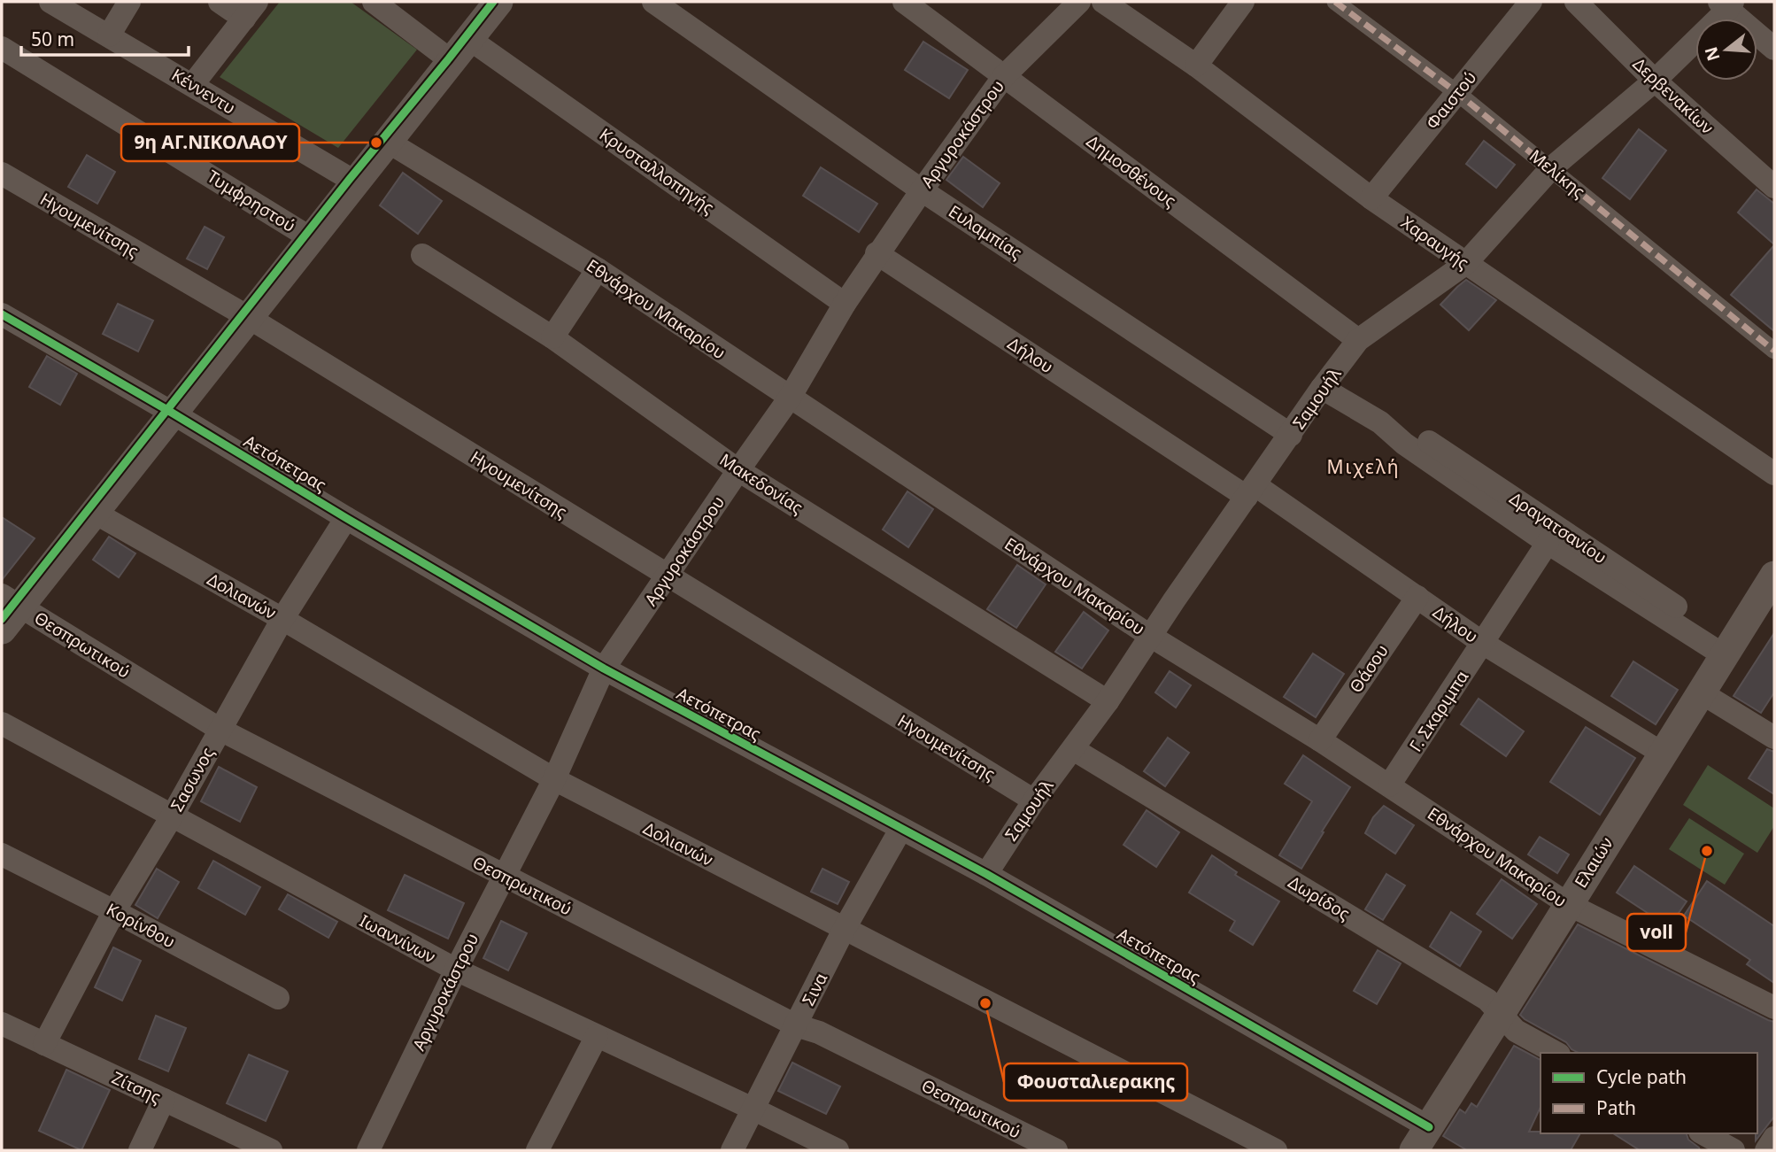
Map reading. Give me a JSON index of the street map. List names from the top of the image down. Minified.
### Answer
{"streets":{"street":["Κέννεντυ","Δερβενακίων","Φαιστού","Αργυροκάστρου","Κρυσταλλοπηγής","Δημοσθένους","Μελίκης","Τυμφρηστού","Ηγουμενίτσης","Ευλαμπίας","Χαραυγής","Εθνάρχου Μακαρίου","Δήλου","Σαμουήλ","Αετόπετρας","Μακεδονίας","Δραγατσανίου","Δολιανών","Θεσπρωτικού","Θάσου","Γ. Σκαριμπα","Σασωνος","Ελαιών","Δωρίδος","Κορίνθου","Ιωαννίνων","Σινα","Ζίτσης"]},"crossings":[["Δερβενακίων","Σαμουήλ"],["Φαιστού","Μελίκης"],["Φαιστού","Χαραυγής"],["Αργυροκάστρου","Κρυσταλλοπηγής"],["Αργυροκάστρου","Δημοσθένους"],["Αργυροκάστρου","Ηγουμενίτσης"],["Αργυροκάστρου","Ευλαμπίας"],["Αργυροκάστρου","Εθνάρχου Μακαρίου"],["Αργυροκάστρου","Δήλου"],["Αργυροκάστρου","Αετόπετρας"],["Αργυροκάστρου","Μακεδονίας"],["Αργυροκάστρου","Δολιανών"],["Αργυροκάστρου","Θεσπρωτικού"],["Αργυροκάστρου","Ιωαννίνων"],["Δημοσθένους","Σαμουήλ"],["Μελίκης","Σαμουήλ"],["Ηγουμενίτσης","Σαμουήλ"],["Ευλαμπίας","Σαμουήλ"],["Χαραυγής","Σαμουήλ"],["Εθνάρχου Μακαρίου","Σαμουήλ"],["Εθνάρχου Μακαρίου","Θάσου"],["Εθνάρχου Μακαρίου","Γ. Σκαριμπα"],["Εθνάρχου Μακαρίου","Ελαιών"],["Δήλου","Σαμουήλ"],["Δήλου","Θάσου"],["Δήλου","Γ. Σκαριμπα"],["Δήλου","Ελαιών"],["Σαμουήλ","Αετόπετρας"],["Σαμουήλ","Μακεδονίας"],["Σαμουήλ","Δραγατσανίου"],["Σαμουήλ","Δωρίδος"],["Αετόπετρας","Σασωνος"],["Αετόπετρας","Ελαιών"],["Αετόπετρας","Σινα"],["Δραγατσανίου","Γ. Σκαριμπα"],["Δραγατσανίου","Ελαιών"],["Δολιανών","Σασωνος"],["Δολιανών","Σινα"],["Θεσπρωτικού","Σασωνος"],["Θεσπρωτικού","Σινα"],["Σασωνος","Κορίνθου"],["Σασωνος","Ιωαννίνων"],["Σασωνος","Ζίτσης"],["Ελαιών","Δωρίδος"],["Ιωαννίνων","Σινα"]],"districts":["Μιχελή"],"places":["9η ΑΓ.ΝΙΚΟΛΑΟΥ","voll","Φουσταλιερακης"],"legend":["Cycle path","Path"],"scale_bar":"50 m","north":"left"}
